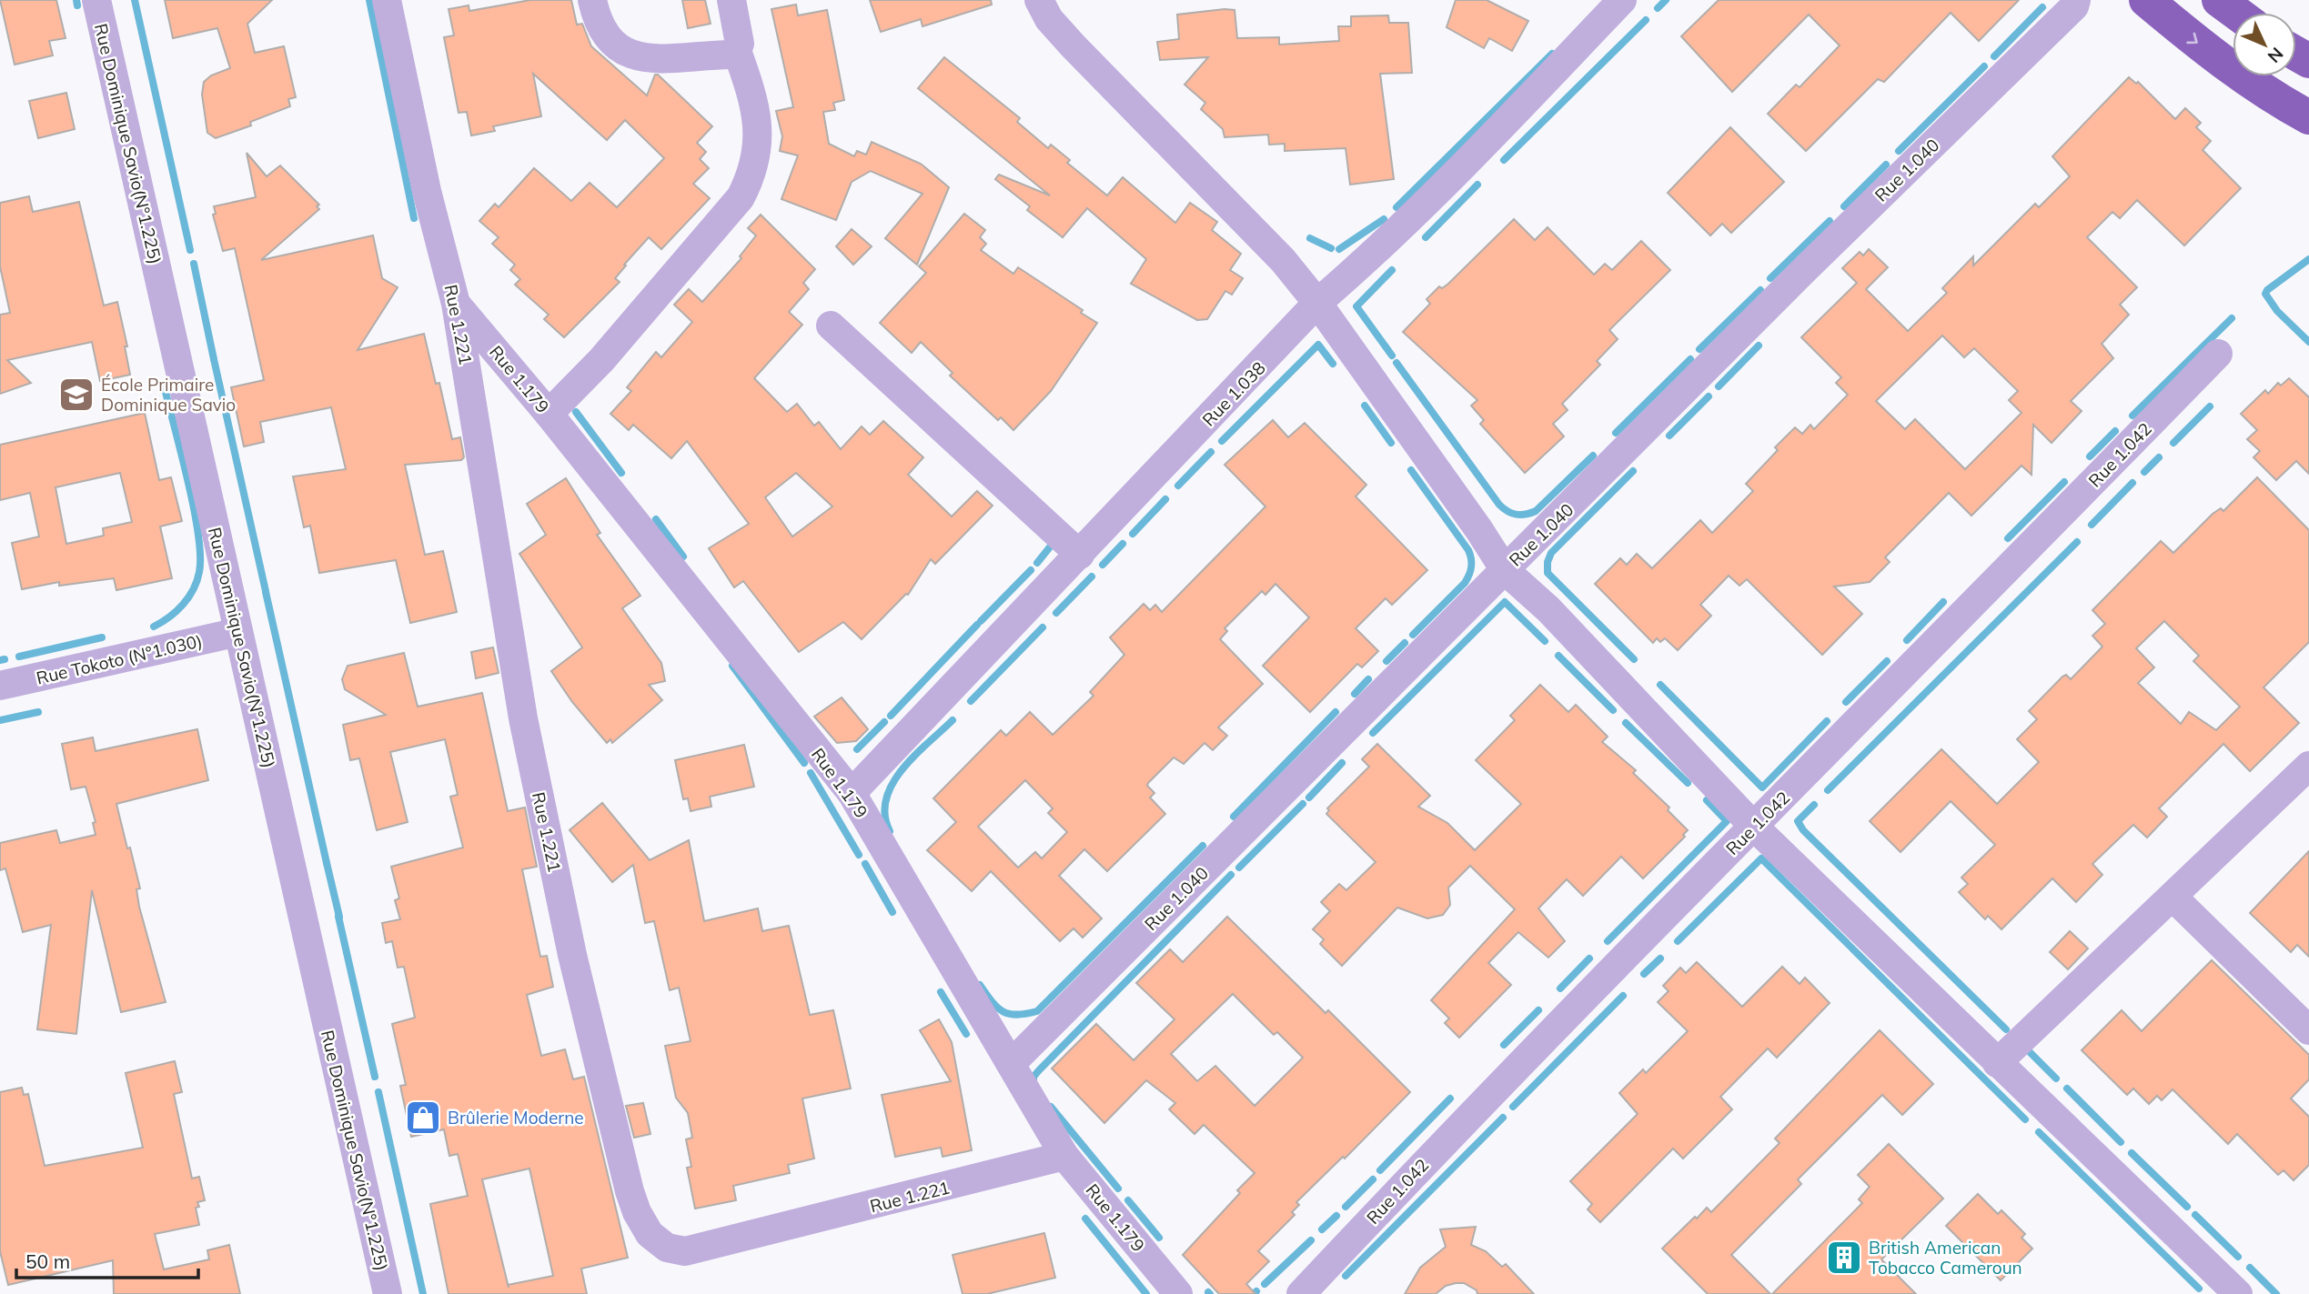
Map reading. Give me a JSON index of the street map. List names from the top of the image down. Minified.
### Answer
{"streets":{"street":["Rue Dominique Savio(N°1.225)","Rue 1.040","Rue 1.221","Rue 1.179","Rue 1.038","Rue 1.042","Rue Tokoto (N°1.030)"]},"crossings":[["Rue Dominique Savio(N°1.225)","Rue Tokoto (N°1.030)"],["Rue 1.040","Rue 1.179"],["Rue 1.221","Rue 1.179"],["Rue 1.179","Rue 1.038"]],"places":{"school or university":["École Primaire Dominique Savio"],"shop":["Brûlerie Moderne"],"building":["British American Tobacco Cameroun"]},"scale_bar":"50 m","north":"bottom right"}
